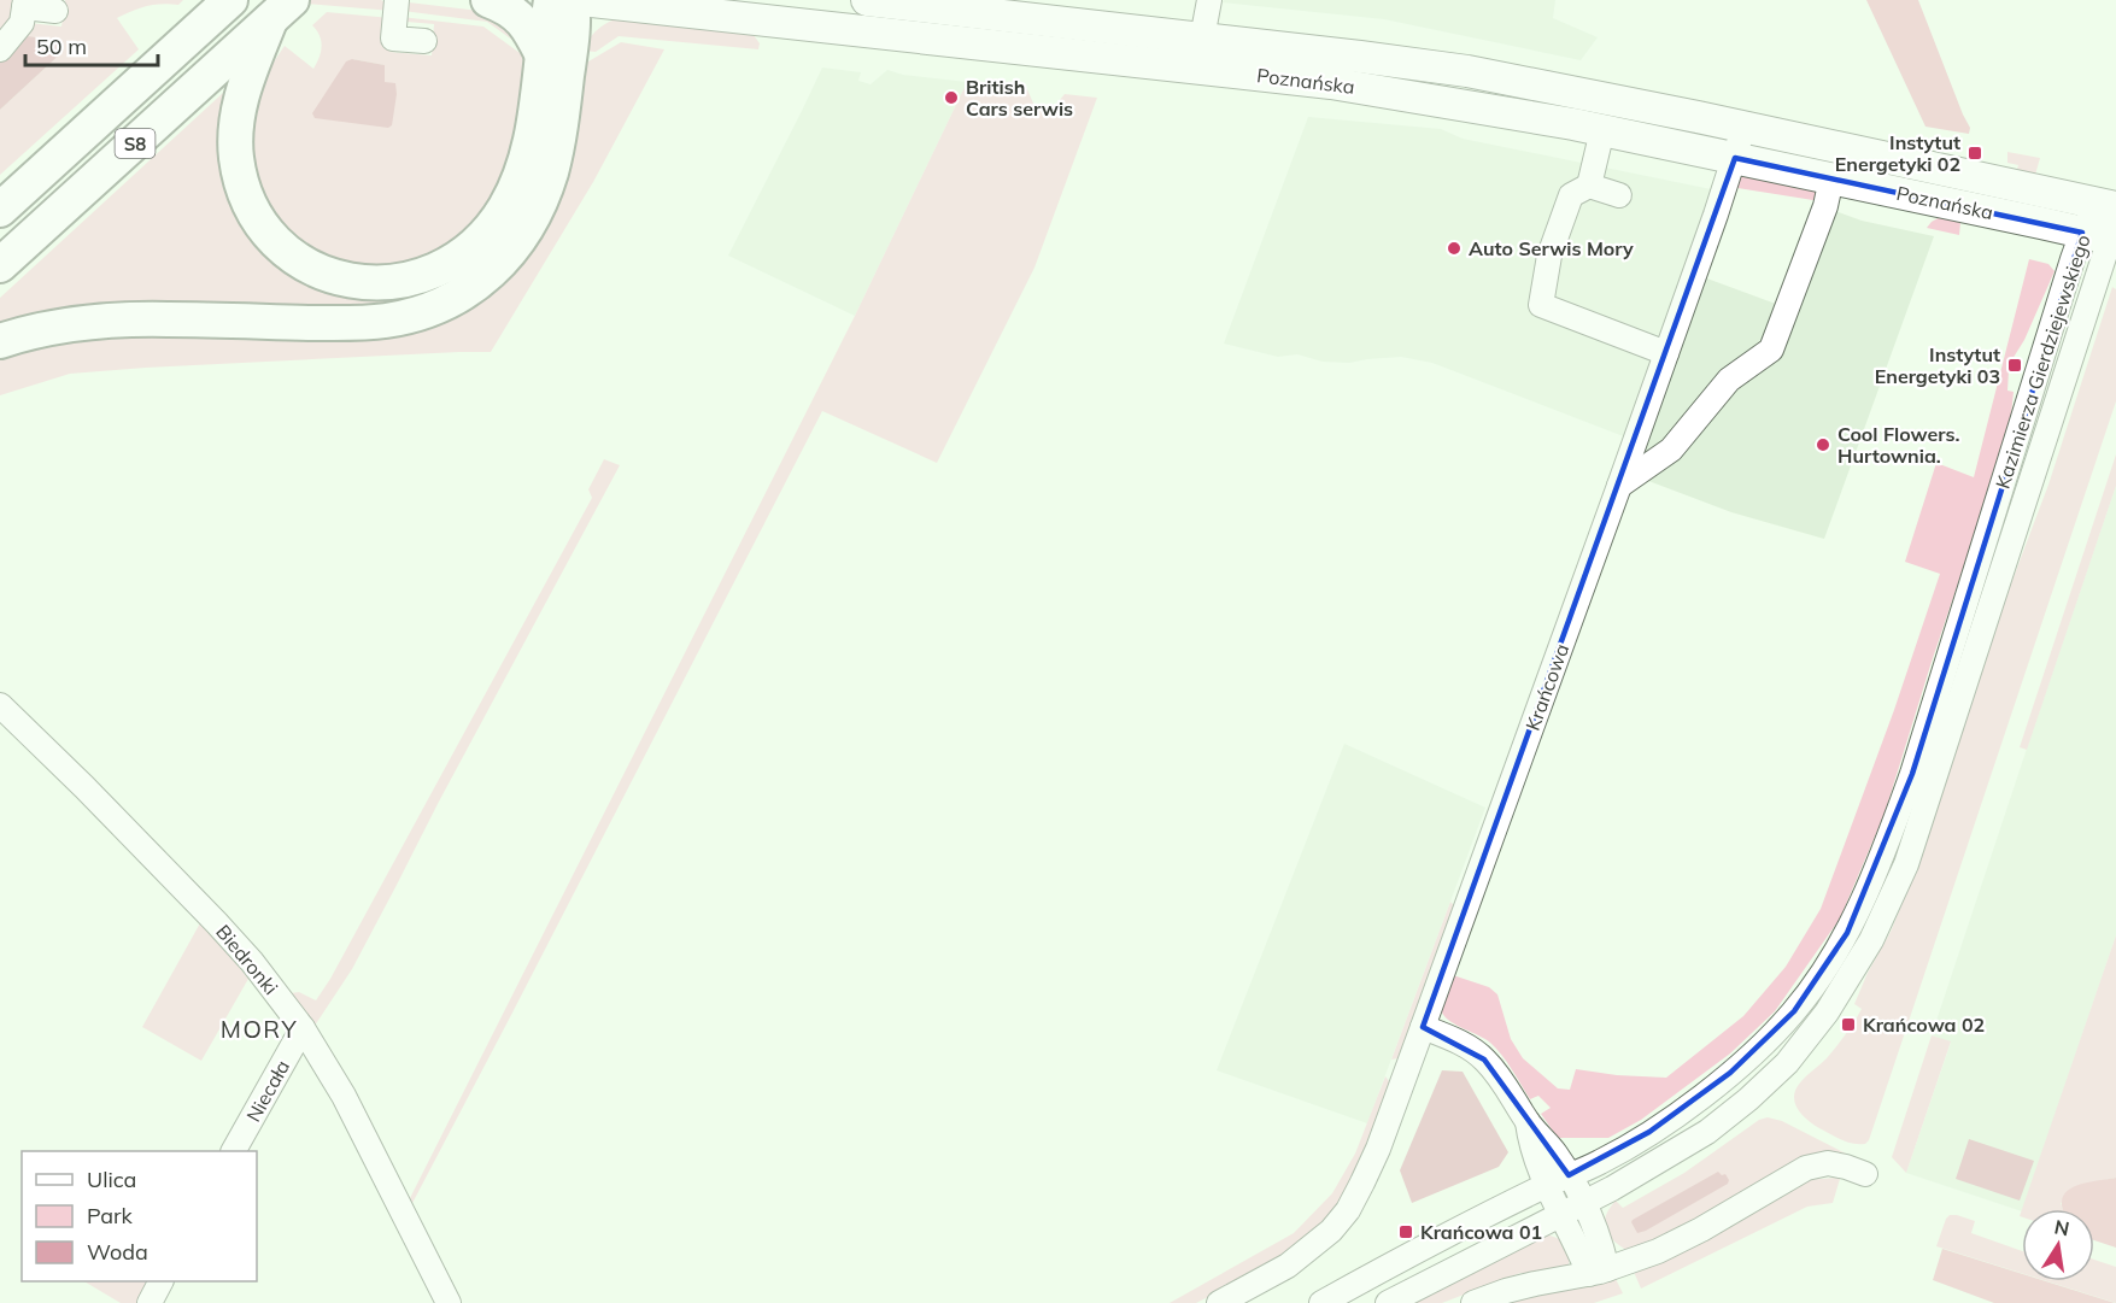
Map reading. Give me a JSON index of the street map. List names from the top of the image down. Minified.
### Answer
{"streets":{"highway":["S8"],"main road":["Poznańska"],"street":["Kazimierza Gierdziejewskiego","Krańcowa","Biedronki","Niecała"]},"crossings":[["Poznańska","Krańcowa"],["Biedronki","Niecała"]],"districts":["MORY"],"places":{"other":["British Cars serwis","Auto Serwis Mory","Cool Flowers. Hurtownia."],"transit":["Instytut Energetyki 02","Instytut Energetyki 03","Krańcowa 02","Krańcowa 01"]},"legend":["Ulica","Park","Woda"],"scale_bar":"50 m","north":"top"}
